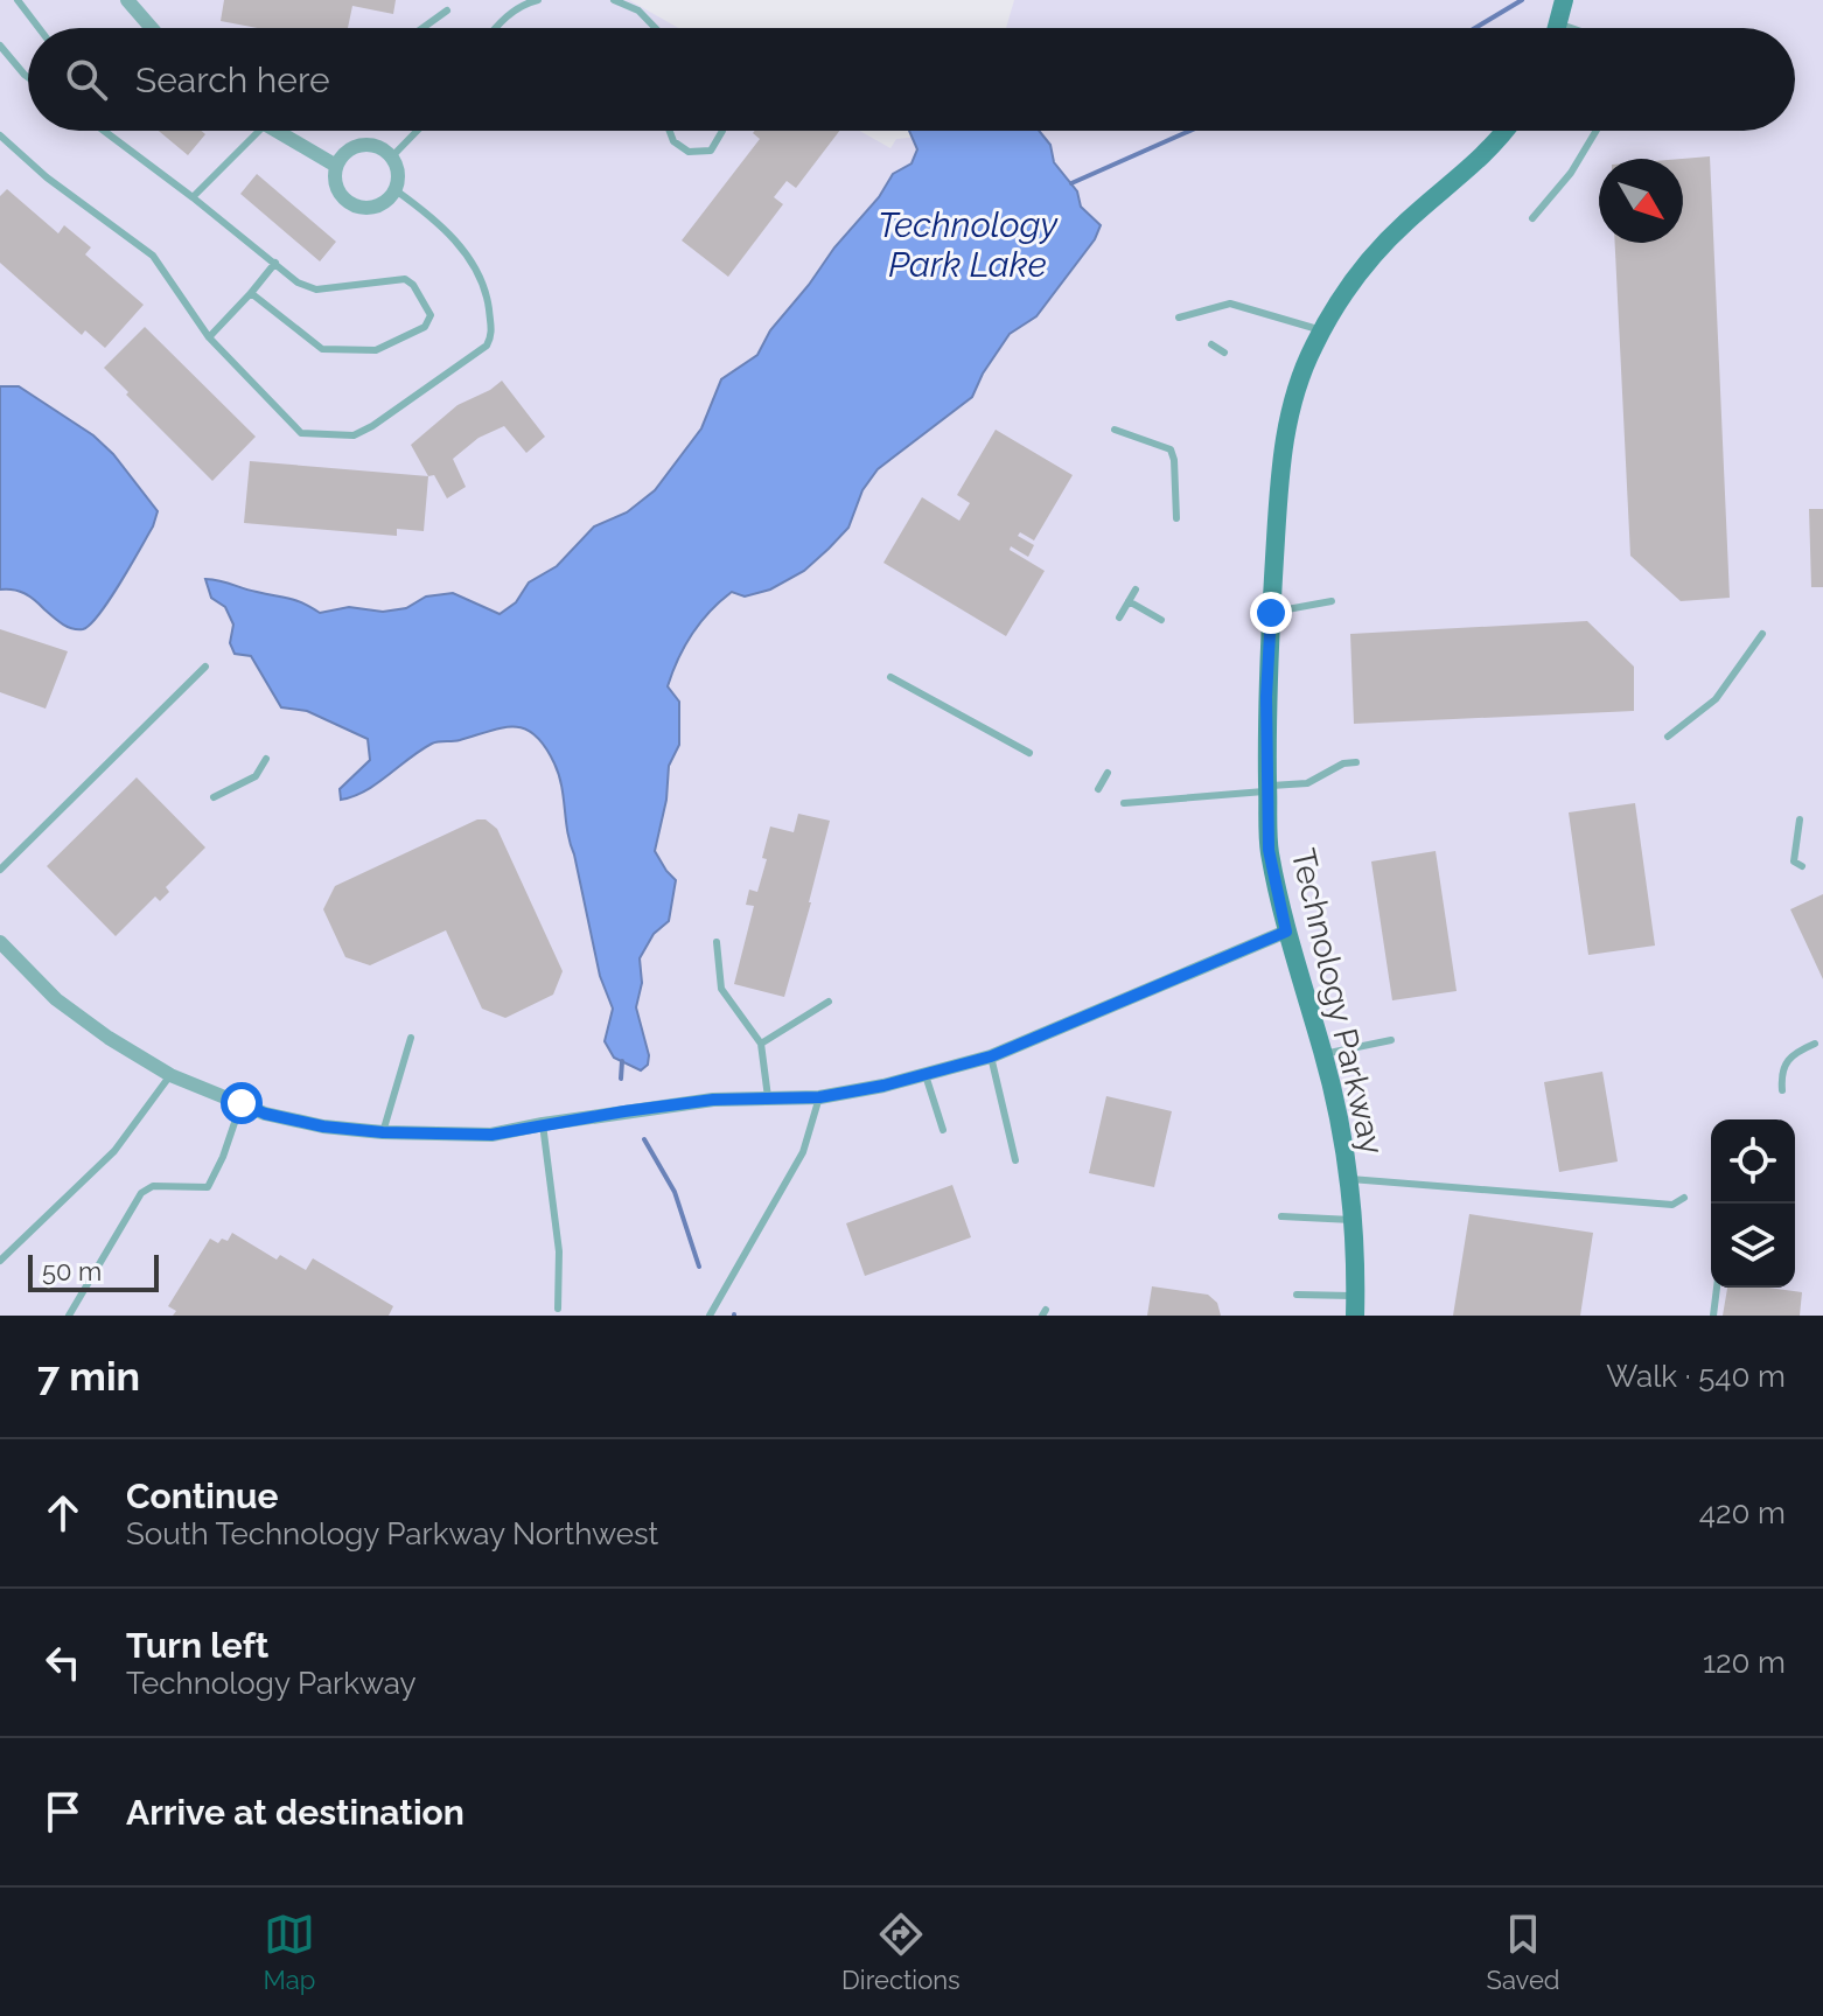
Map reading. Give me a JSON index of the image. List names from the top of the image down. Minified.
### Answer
{"streets":{"street":["Technology Parkway"]},"water":["Technology Park Lake"],"scale_bar":"50 m","north":"bottom right","page":{"search":"Search here","scale":"50 m","heading":["7 min","Walk · 540 m"],"list":[["Continue","South Technology Parkway Northwest","420 m"],["Turn left","Technology Parkway","120 m"],"Arrive at destination"],"nav":["Map","Directions","Saved"]}}
